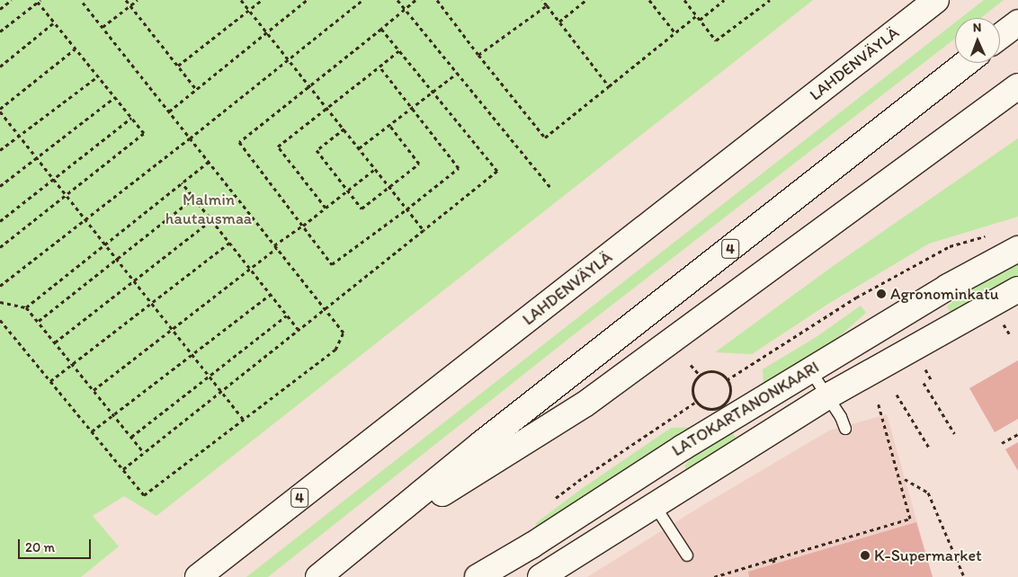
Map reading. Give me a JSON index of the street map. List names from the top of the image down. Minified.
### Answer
{"streets":{"main road":["LAHDENVÄYLÄ","4","LATOKARTANONKAARI"]},"parks":["Malmin hautausmaa"],"places":["Agronominkatu","K-Supermarket"],"scale_bar":"20 m","north":"top"}
